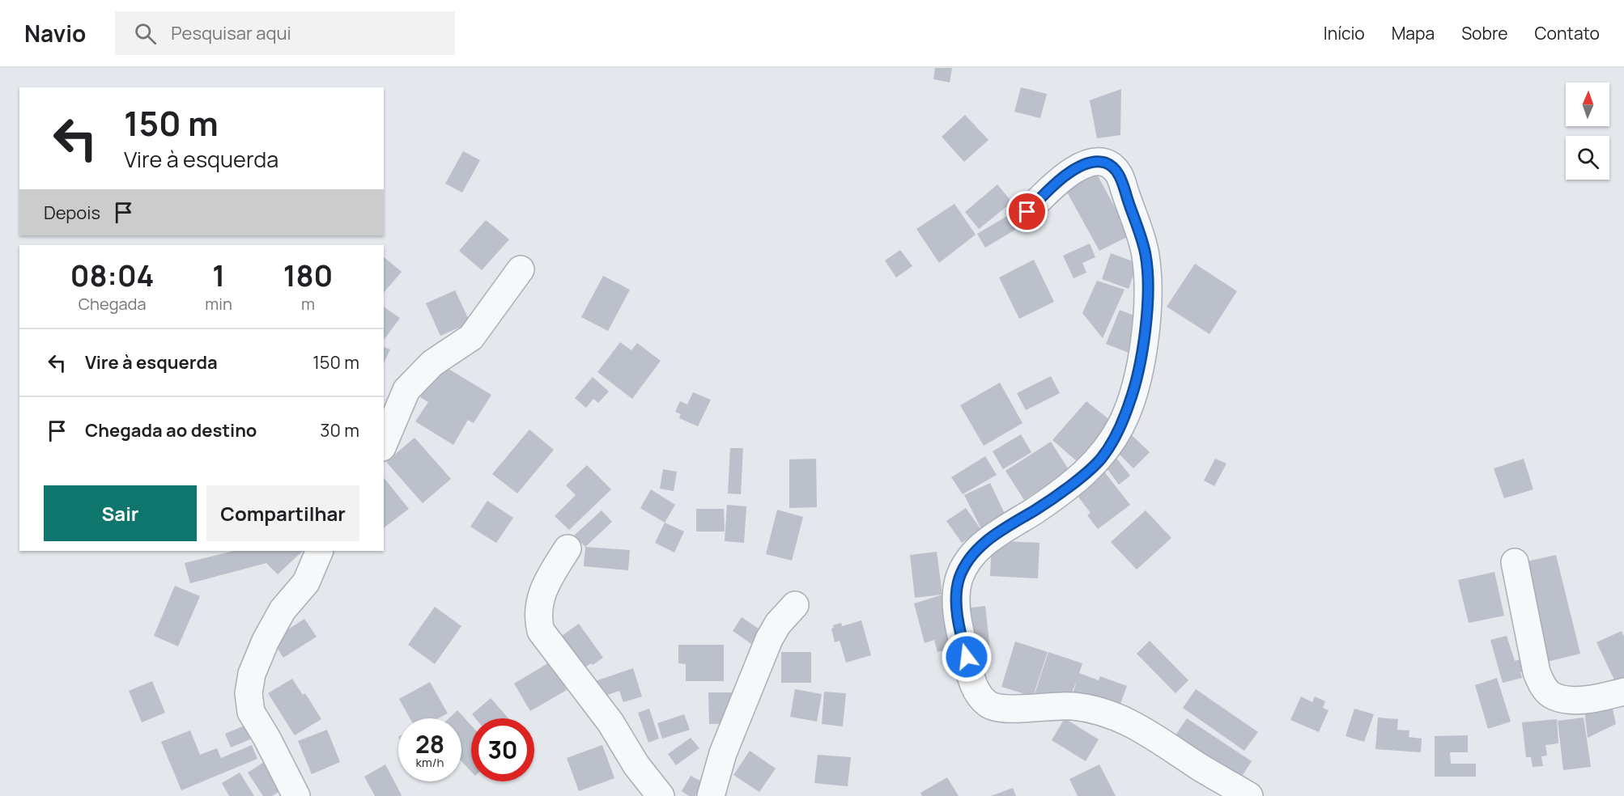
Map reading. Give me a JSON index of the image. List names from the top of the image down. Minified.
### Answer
{"north":"top","page":{"header":"Navio","search":"Pesquisar aqui","nav":["Início","Mapa","Sobre","Contato"],"turn":["150 m","Vire à esquerda"],"then":"Depois","eta":["08:04","Chegada","1","min","180","m"],"list":[{"name":"Vire à esquerda","value":"150 m"},{"name":"Chegada ao destino","value":"30 m"}],"buttons":["Sair","Compartilhar"],"speed":"28 km/h","limit":"30"}}
